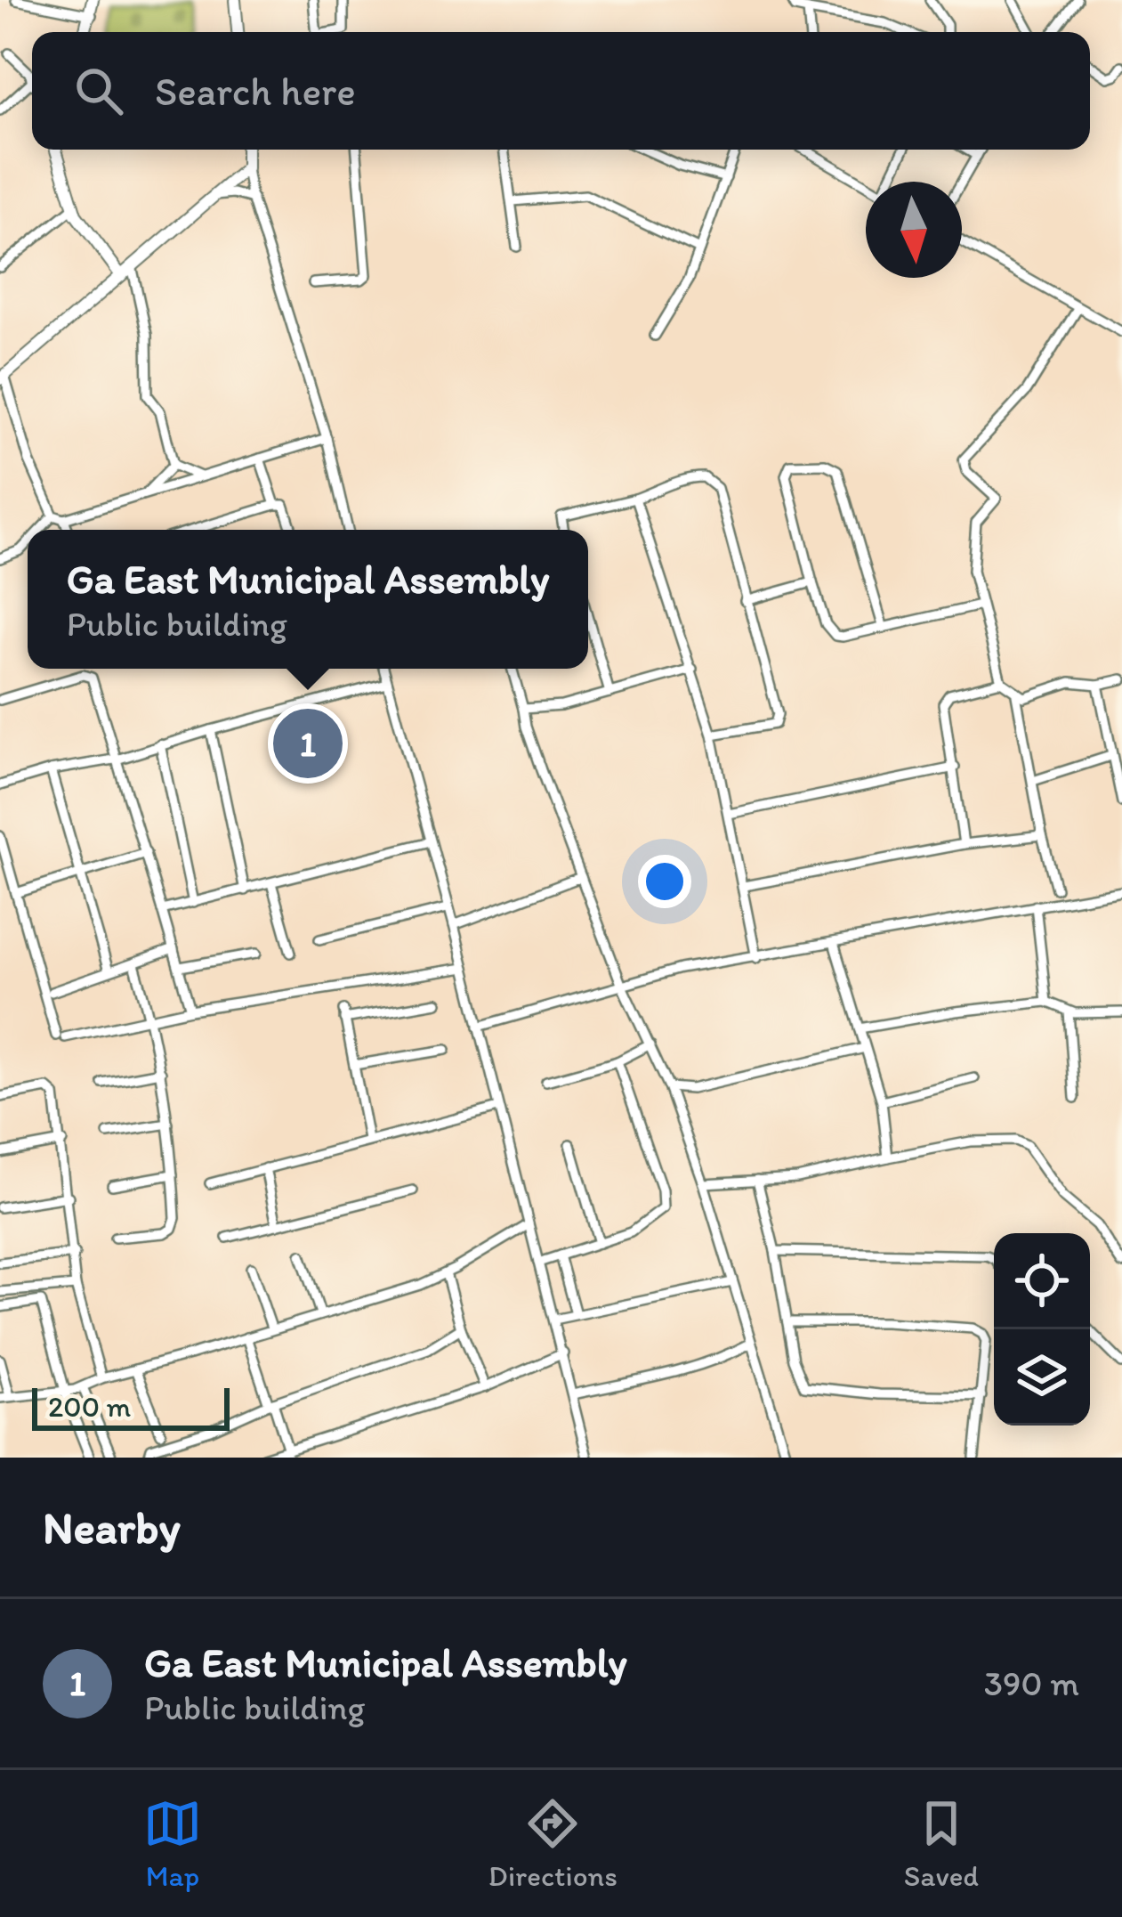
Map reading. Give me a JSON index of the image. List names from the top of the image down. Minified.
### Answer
{"scale_bar":"200 m","north":"bottom","page":{"search":"Search here","popup":["Ga East Municipal Assembly","Public building"],"pins":"1","scale":"200 m","heading":"Nearby","list":[{"mark":"1","name":"Ga East Municipal Assembly","note":"Public building","value":"390 m"}],"nav":["Map","Directions","Saved"]}}
